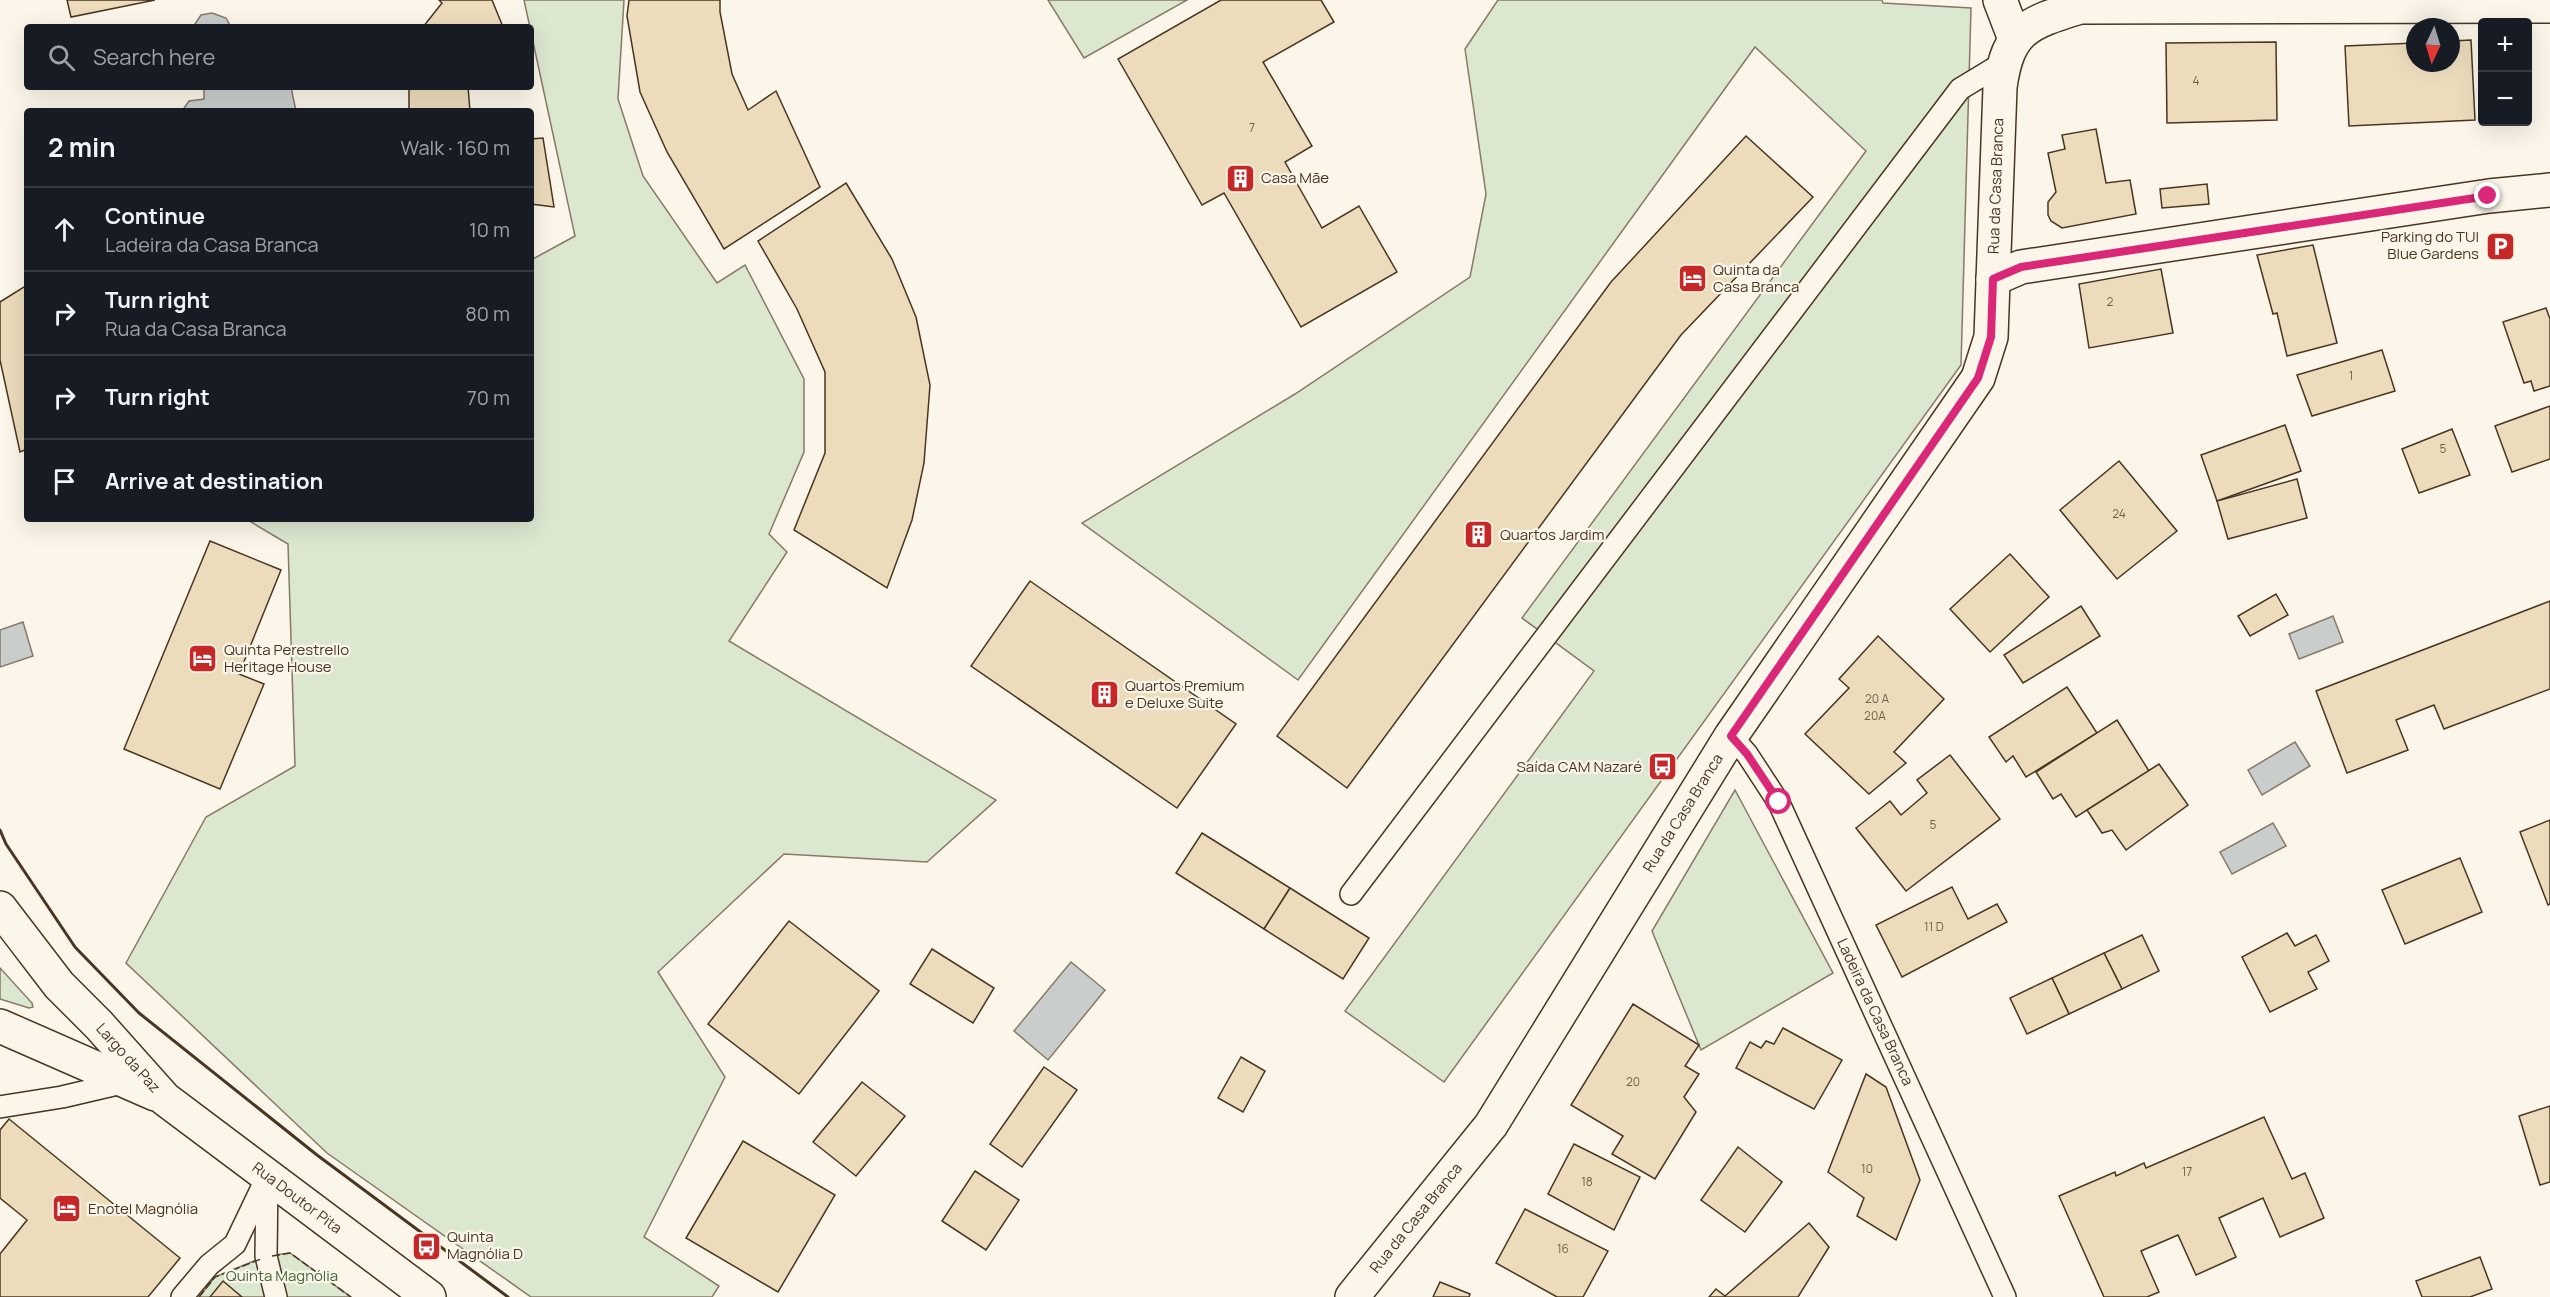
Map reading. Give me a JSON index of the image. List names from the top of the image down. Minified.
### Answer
{"streets":{"street":["Rua da Casa Branca","Largo da Paz","Rua Doutor Pita"],"lane":["Ladeira da Casa Branca"]},"crossings":[["Rua da Casa Branca","Ladeira da Casa Branca"],["Largo da Paz","Rua Doutor Pita"]],"parks":["Quinta Magnólia"],"places":{"building":["Casa Mãe","Quartos Jardim","Quartos Premium e Deluxe Suite"],"parking":["Parking do TUI Blue Gardens"],"hotel":["Quinta da Casa Branca","Quinta Perestrello Heritage House","Enotel Magnólia"],"bus stop":["Saída CAM Nazaré","Quinta Magnólia D"]},"house_numbers":["4","7","2","1","5","24","20 A","20A","5","11 D","20","10","17","18","16"],"north":"bottom","page":{"map_buttons":["+","−"],"search":"Search here","heading":["2 min","Walk · 160 m"],"list":[["Continue","Ladeira da Casa Branca","10 m"],["Turn right","Rua da Casa Branca","80 m"],["Turn right","70 m"],"Arrive at destination"]}}
